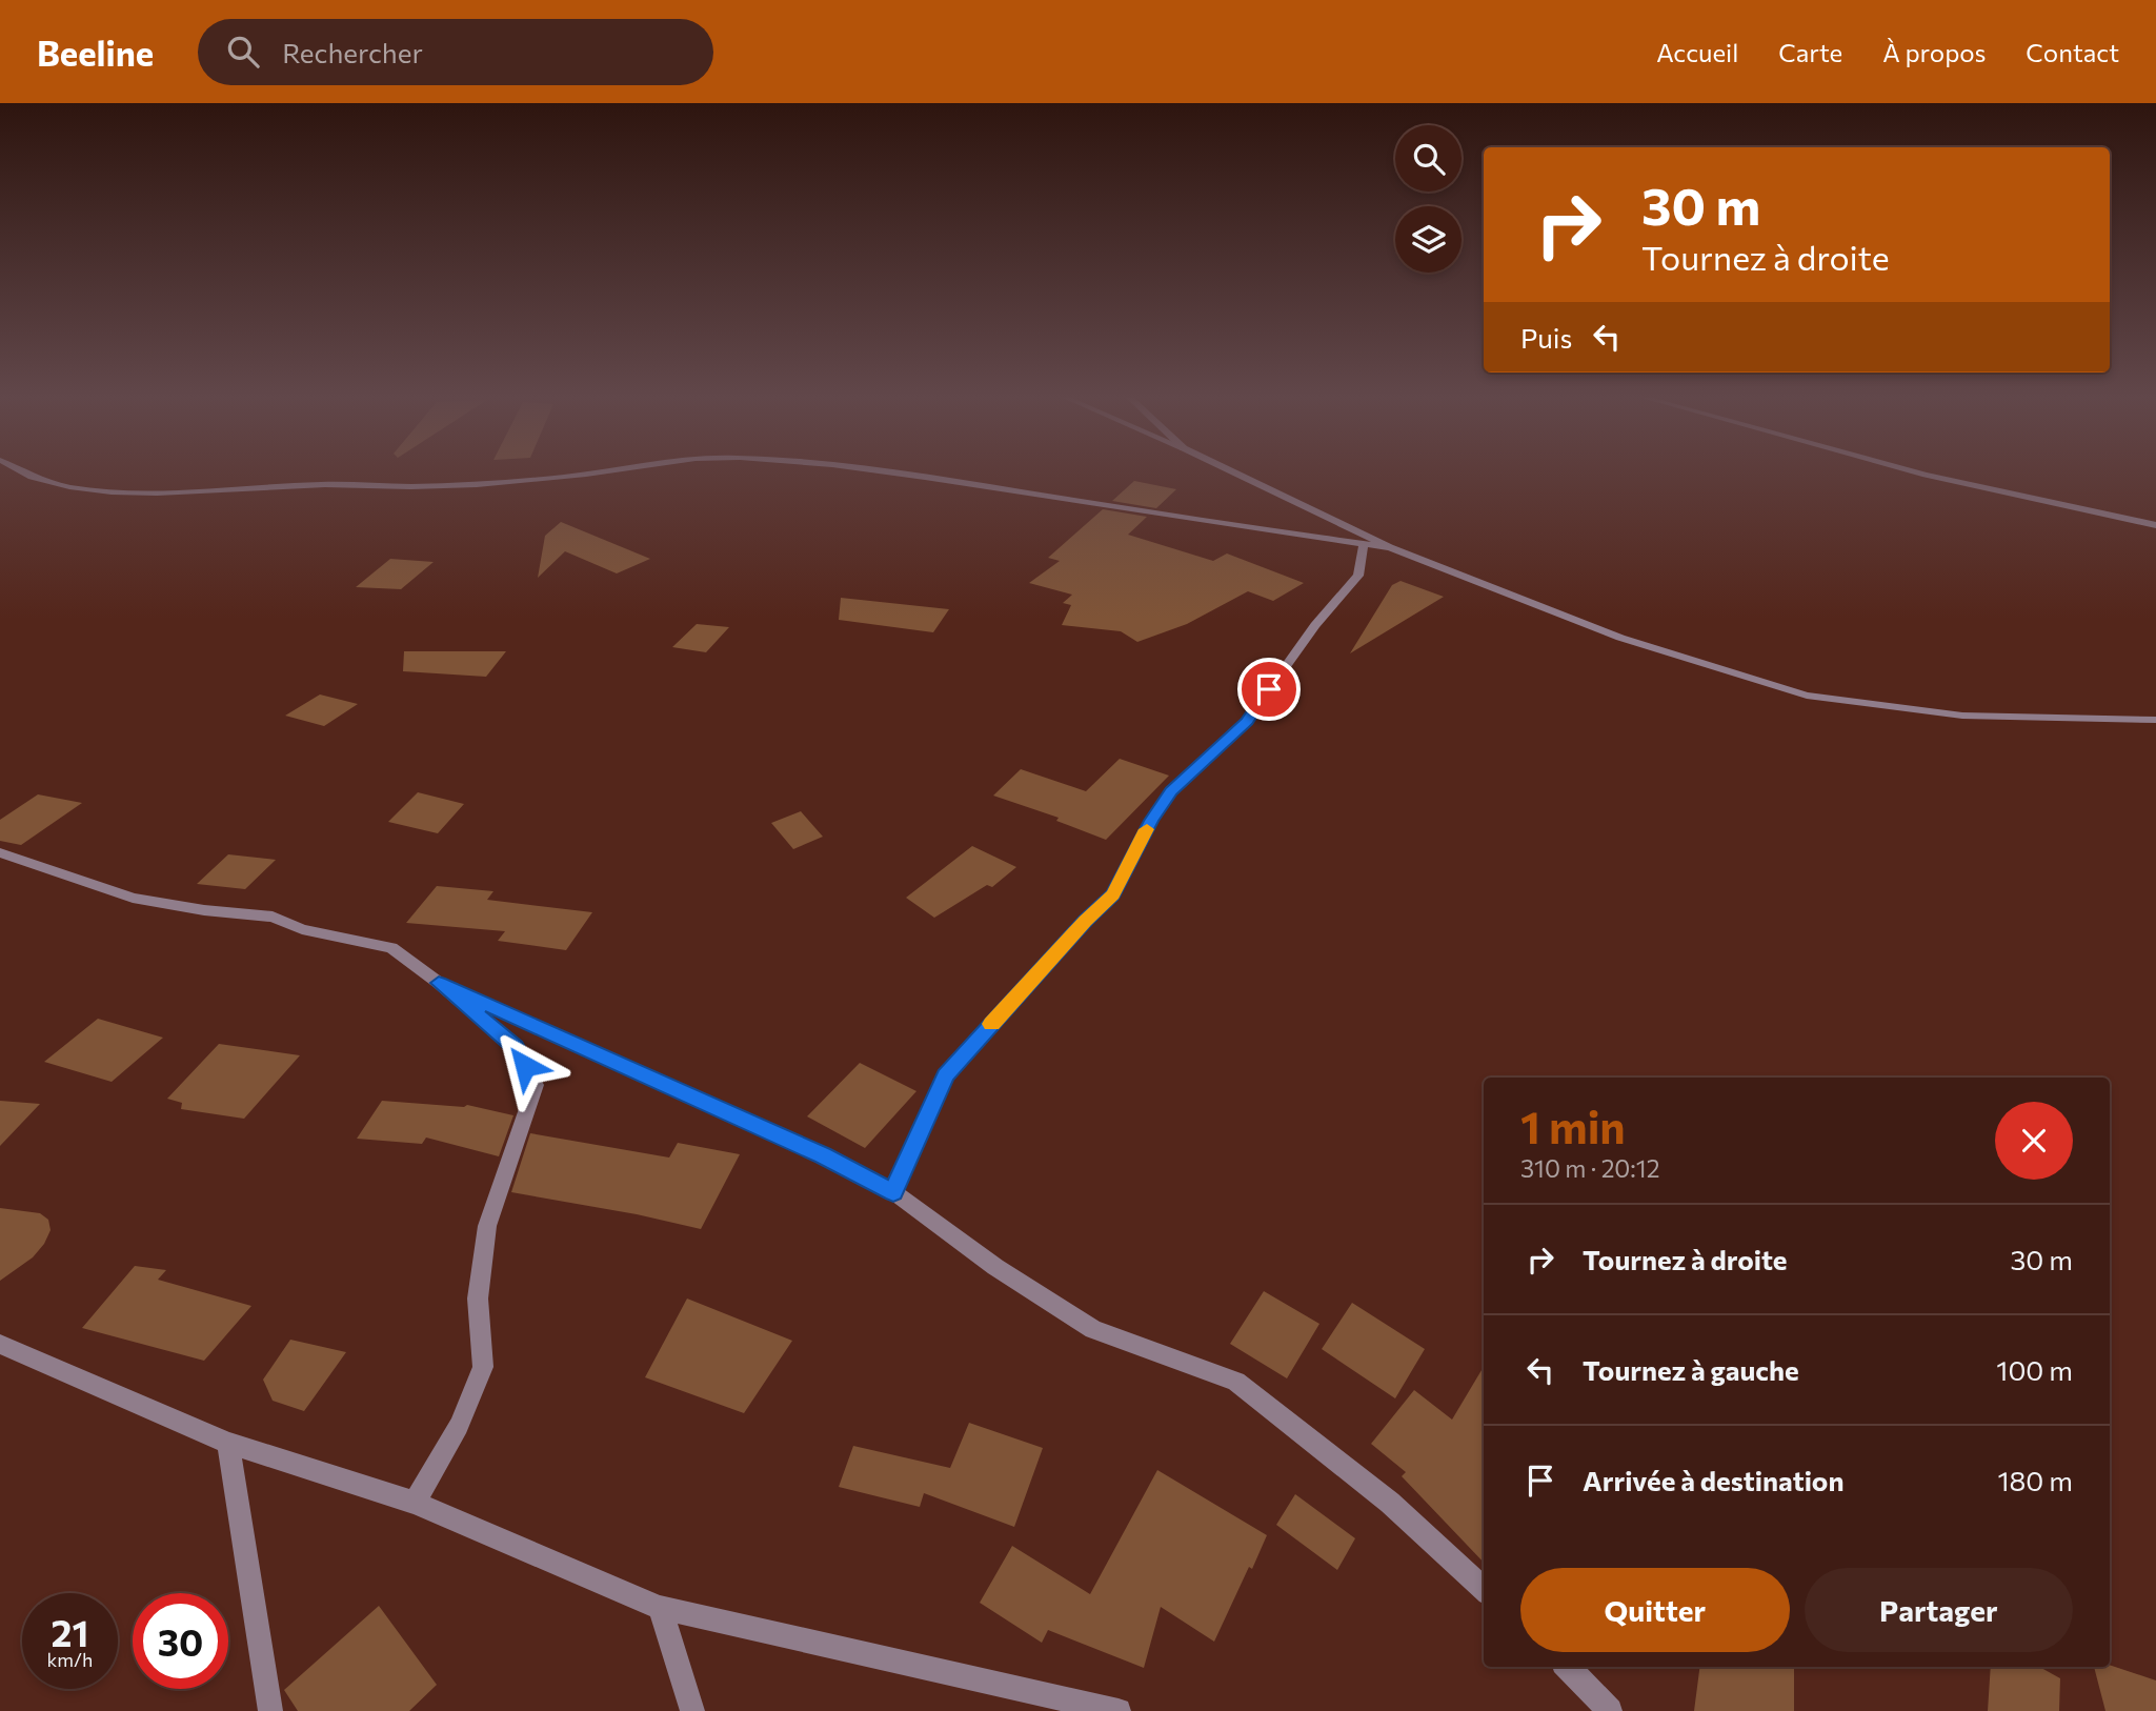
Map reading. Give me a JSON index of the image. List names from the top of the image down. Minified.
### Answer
{"page":{"header":"Beeline","search":"Rechercher","nav":["Accueil","Carte","À propos","Contact"],"turn":["30 m","Tournez à droite"],"then":"Puis","heading":["1 min","310 m · 20:12"],"list":[{"name":"Tournez à droite","value":"30 m"},{"name":"Tournez à gauche","value":"100 m"},{"name":"Arrivée à destination","value":"180 m"}],"buttons":["Quitter","Partager"],"speed":"21 km/h","limit":"30"}}
